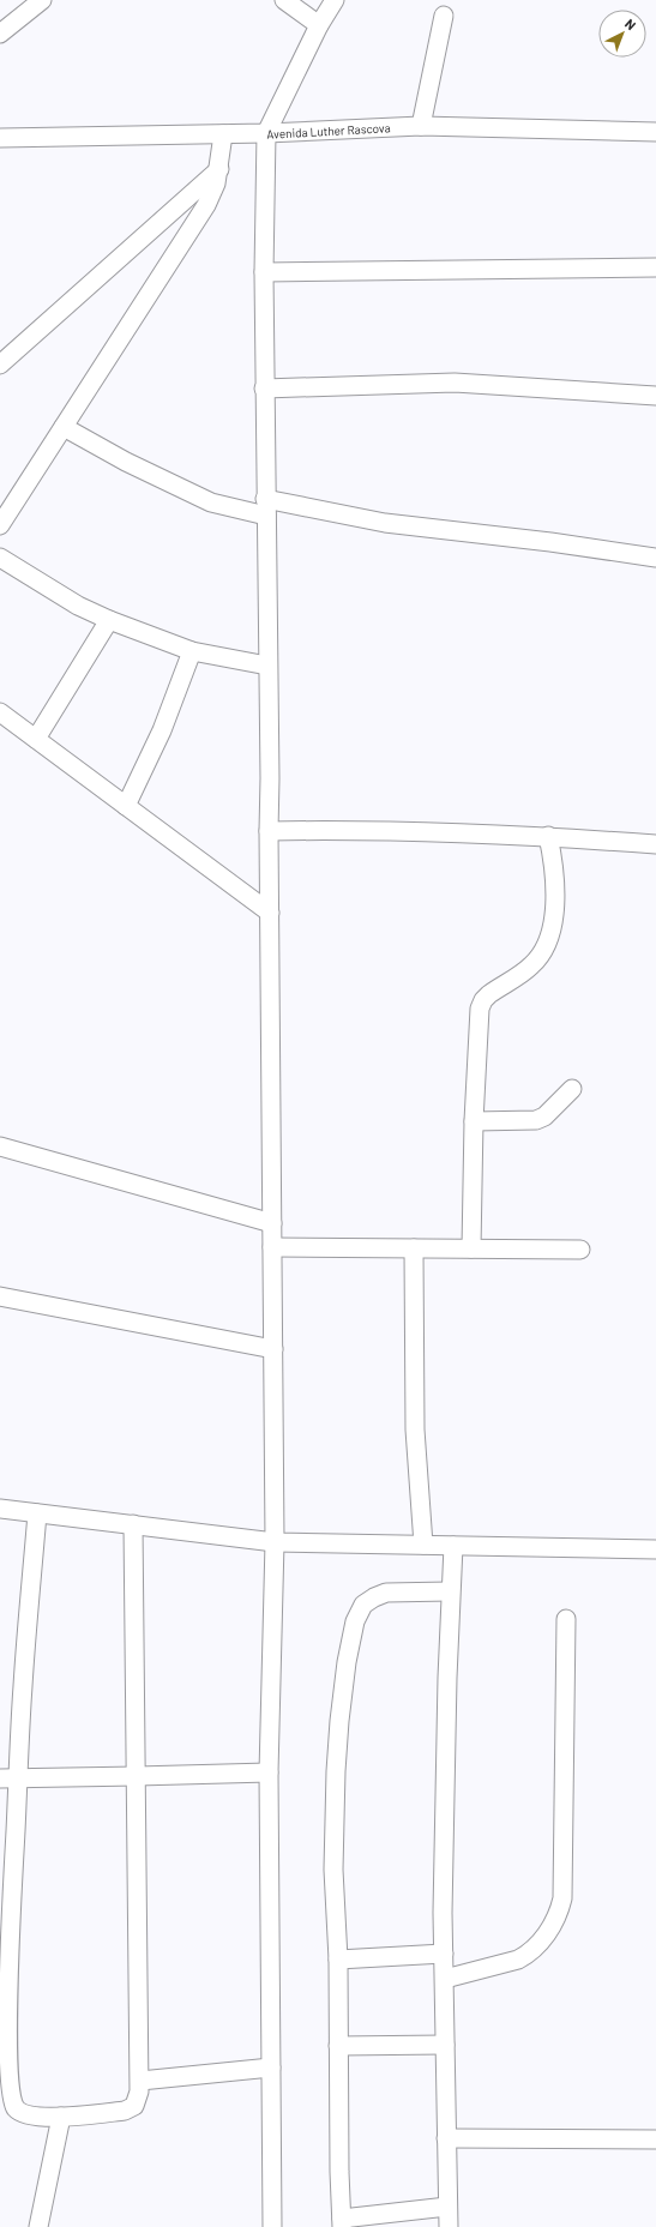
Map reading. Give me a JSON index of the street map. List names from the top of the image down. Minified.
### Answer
{"streets":{"street":["Avenida Luther Rascova"]},"north":"top right"}
